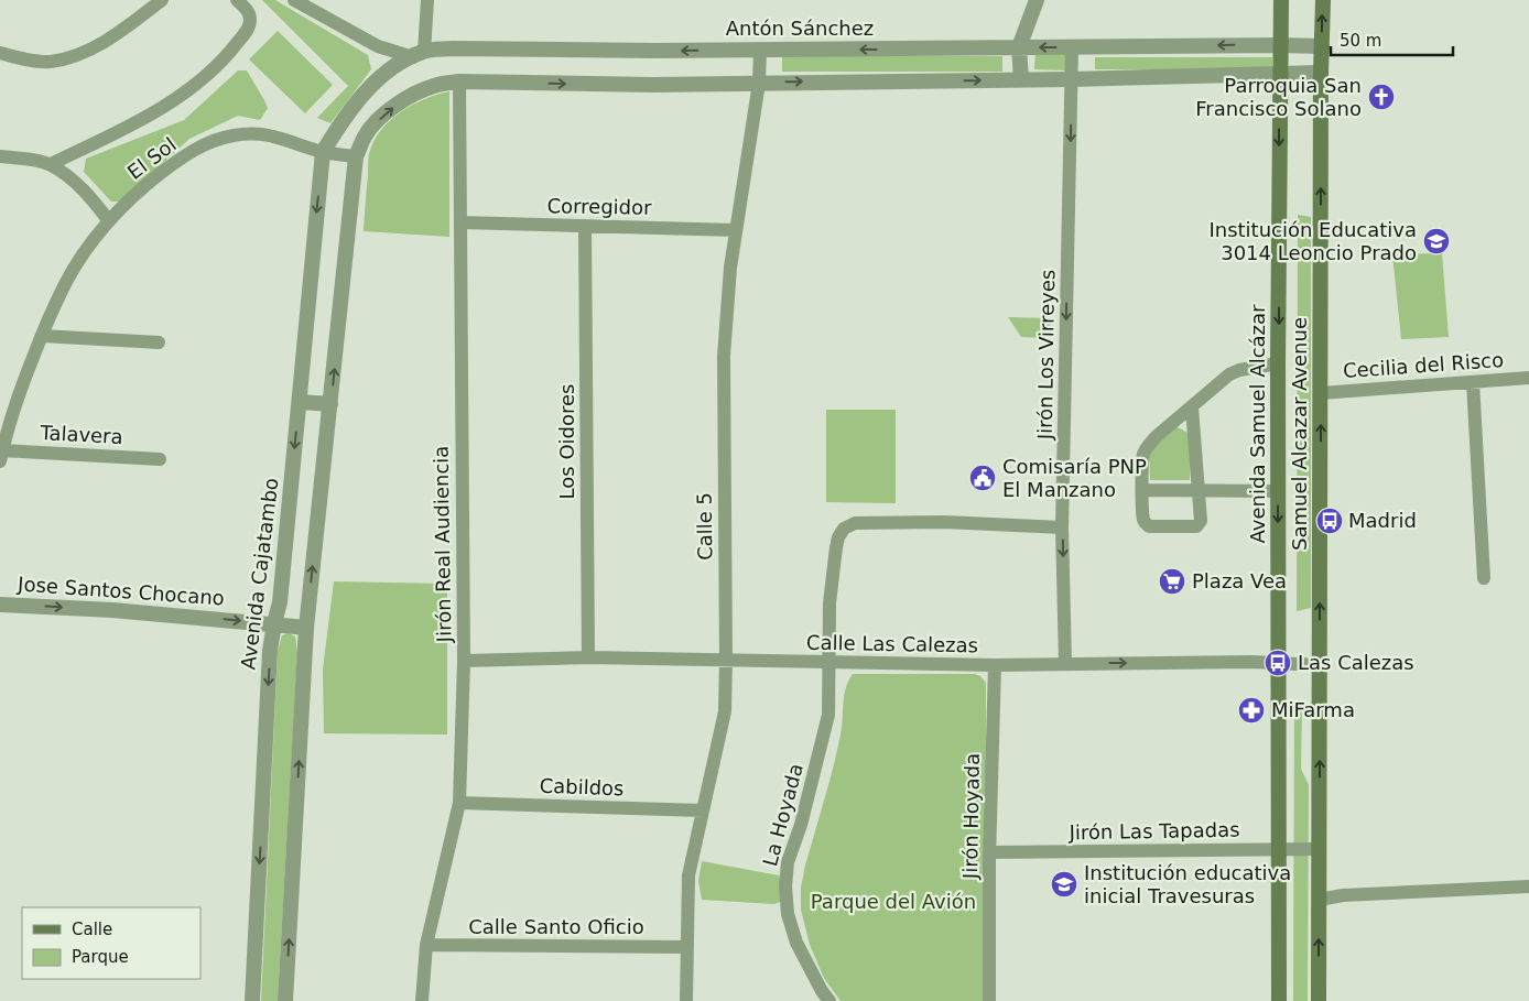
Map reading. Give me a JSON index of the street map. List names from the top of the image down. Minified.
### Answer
{"streets":{"main road":["Avenida Samuel Alcázar","Samuel Alcazar Avenue"],"street":["Antón Sánchez","El Sol","Corregidor","Jirón Los Virreyes","Cecilia del Risco","Talavera","Los Oidores","Calle 5","Jirón Real Audiencia","Avenida Cajatambo","Jose Santos Chocano","Calle Las Calezas","Cabildos","La Hoyada","Jirón Hoyada","Jirón Las Tapadas","Calle Santo Oficio"]},"crossings":[["Antón Sánchez","El Sol"],["Antón Sánchez","Jirón Los Virreyes"],["Antón Sánchez","Avenida Samuel Alcázar"],["Antón Sánchez","Samuel Alcazar Avenue"],["Antón Sánchez","Calle 5"],["Antón Sánchez","Avenida Cajatambo"],["El Sol","Talavera"],["El Sol","Avenida Cajatambo"],["Corregidor","Los Oidores"],["Corregidor","Calle 5"],["Corregidor","Jirón Real Audiencia"],["Jirón Los Virreyes","Calle Las Calezas"],["Jirón Los Virreyes","La Hoyada"],["Cecilia del Risco","Samuel Alcazar Avenue"],["Avenida Samuel Alcázar","Calle Las Calezas"],["Avenida Samuel Alcázar","Jirón Las Tapadas"],["Samuel Alcazar Avenue","Calle Las Calezas"],["Samuel Alcazar Avenue","Jirón Las Tapadas"],["Los Oidores","Calle Las Calezas"],["Calle 5","Calle Las Calezas"],["Calle 5","Cabildos"],["Calle 5","Calle Santo Oficio"],["Jirón Real Audiencia","Calle Las Calezas"],["Jirón Real Audiencia","Cabildos"],["Jirón Real Audiencia","Calle Santo Oficio"],["Avenida Cajatambo","Jose Santos Chocano"],["Calle Las Calezas","La Hoyada"],["Calle Las Calezas","Jirón Hoyada"],["Jirón Hoyada","Jirón Las Tapadas"]],"one_way":["Jirón Los Virreyes","Avenida Samuel Alcázar","Samuel Alcazar Avenue","Jose Santos Chocano"],"parks":["Parque del Avión"],"places":{"church":["Parroquia San Francisco Solano"],"school or university":["Institución Educativa 3014 Leoncio Prado","Institución educativa inicial Travesuras"],"public building":["Comisaría PNP El Manzano"],"bus stop":["Madrid","Las Calezas"],"supermarket":["Plaza Vea"],"pharmacy":["MiFarma"]},"legend":["Calle","Parque"],"scale_bar":"50 m"}
